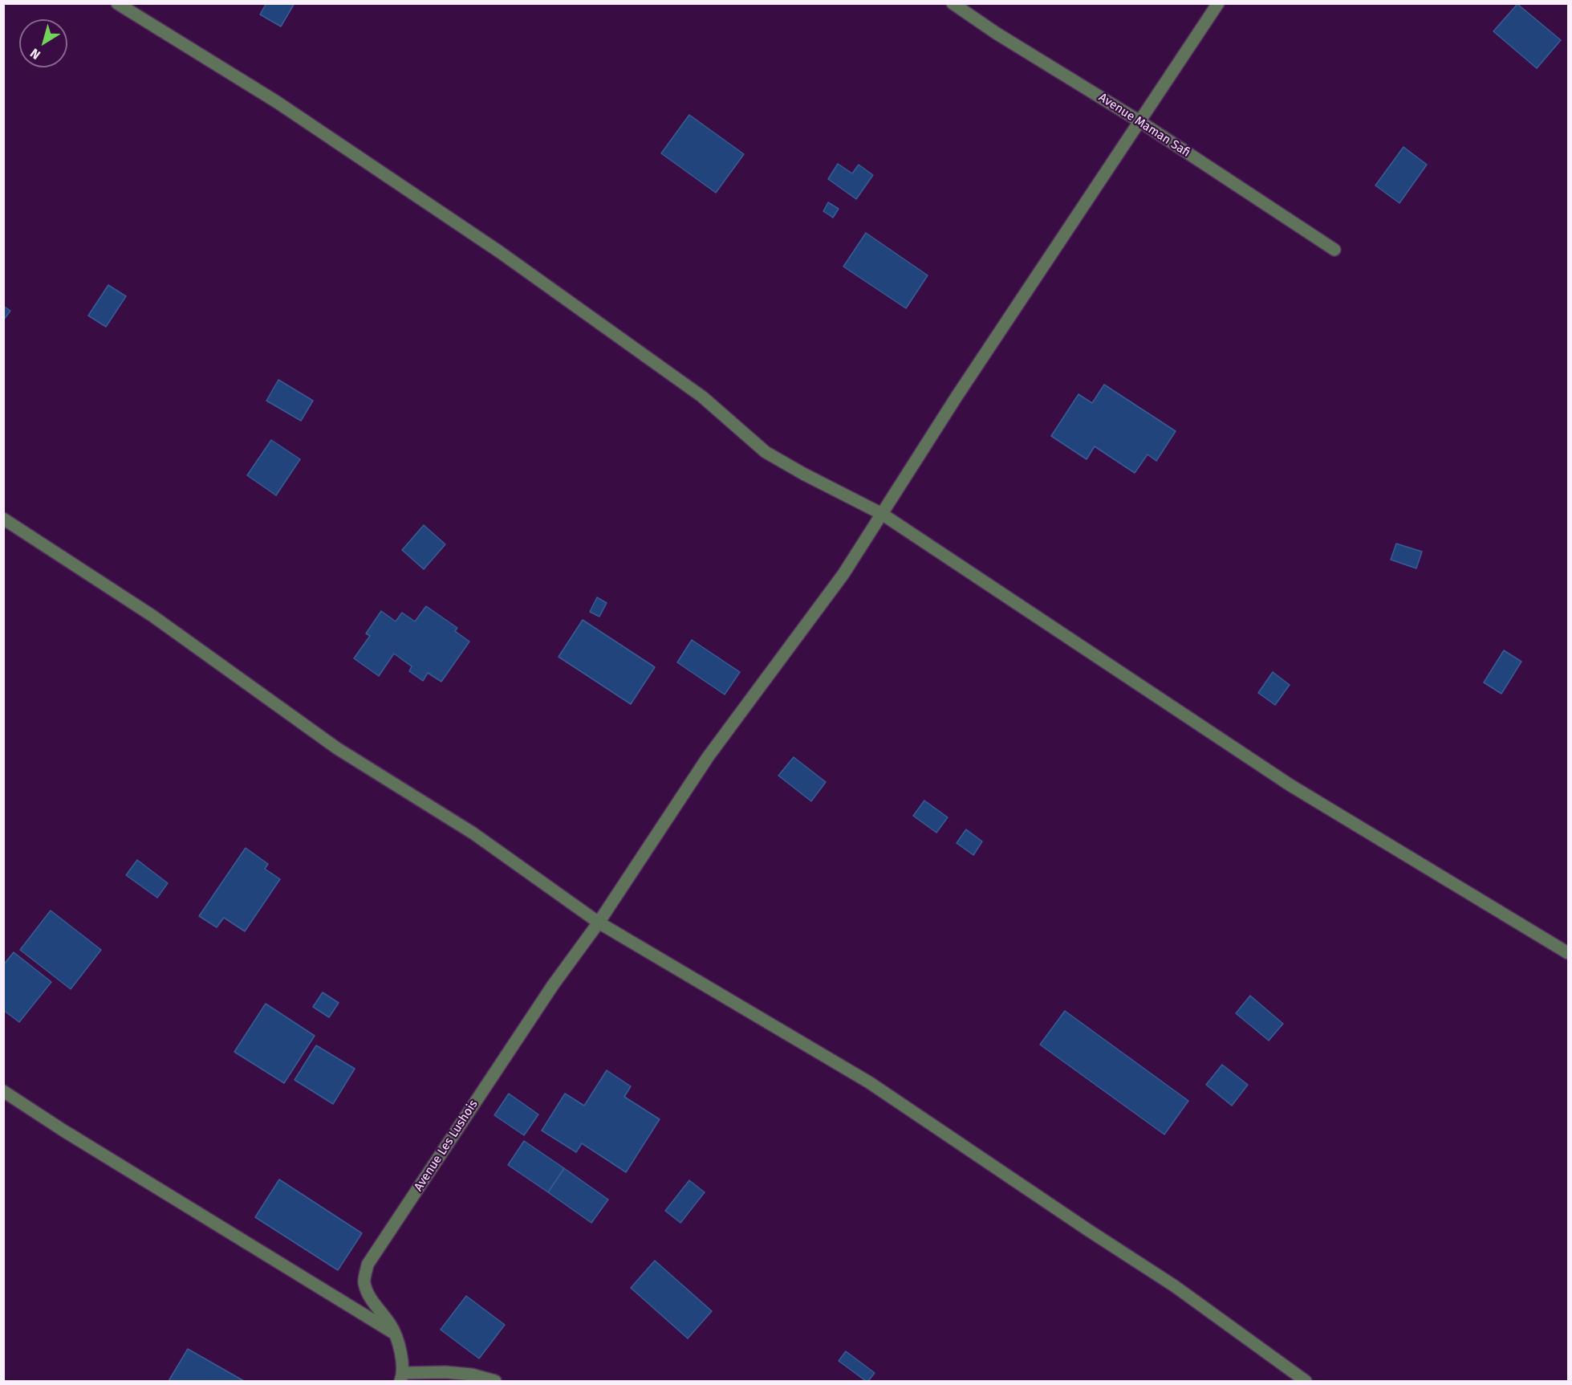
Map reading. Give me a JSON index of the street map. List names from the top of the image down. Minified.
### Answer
{"streets":{"street":["Avenue Maman Safi","Avenue Les Lushois"]},"crossings":[["Avenue Maman Safi","Avenue Les Lushois"]],"north":"bottom left"}
